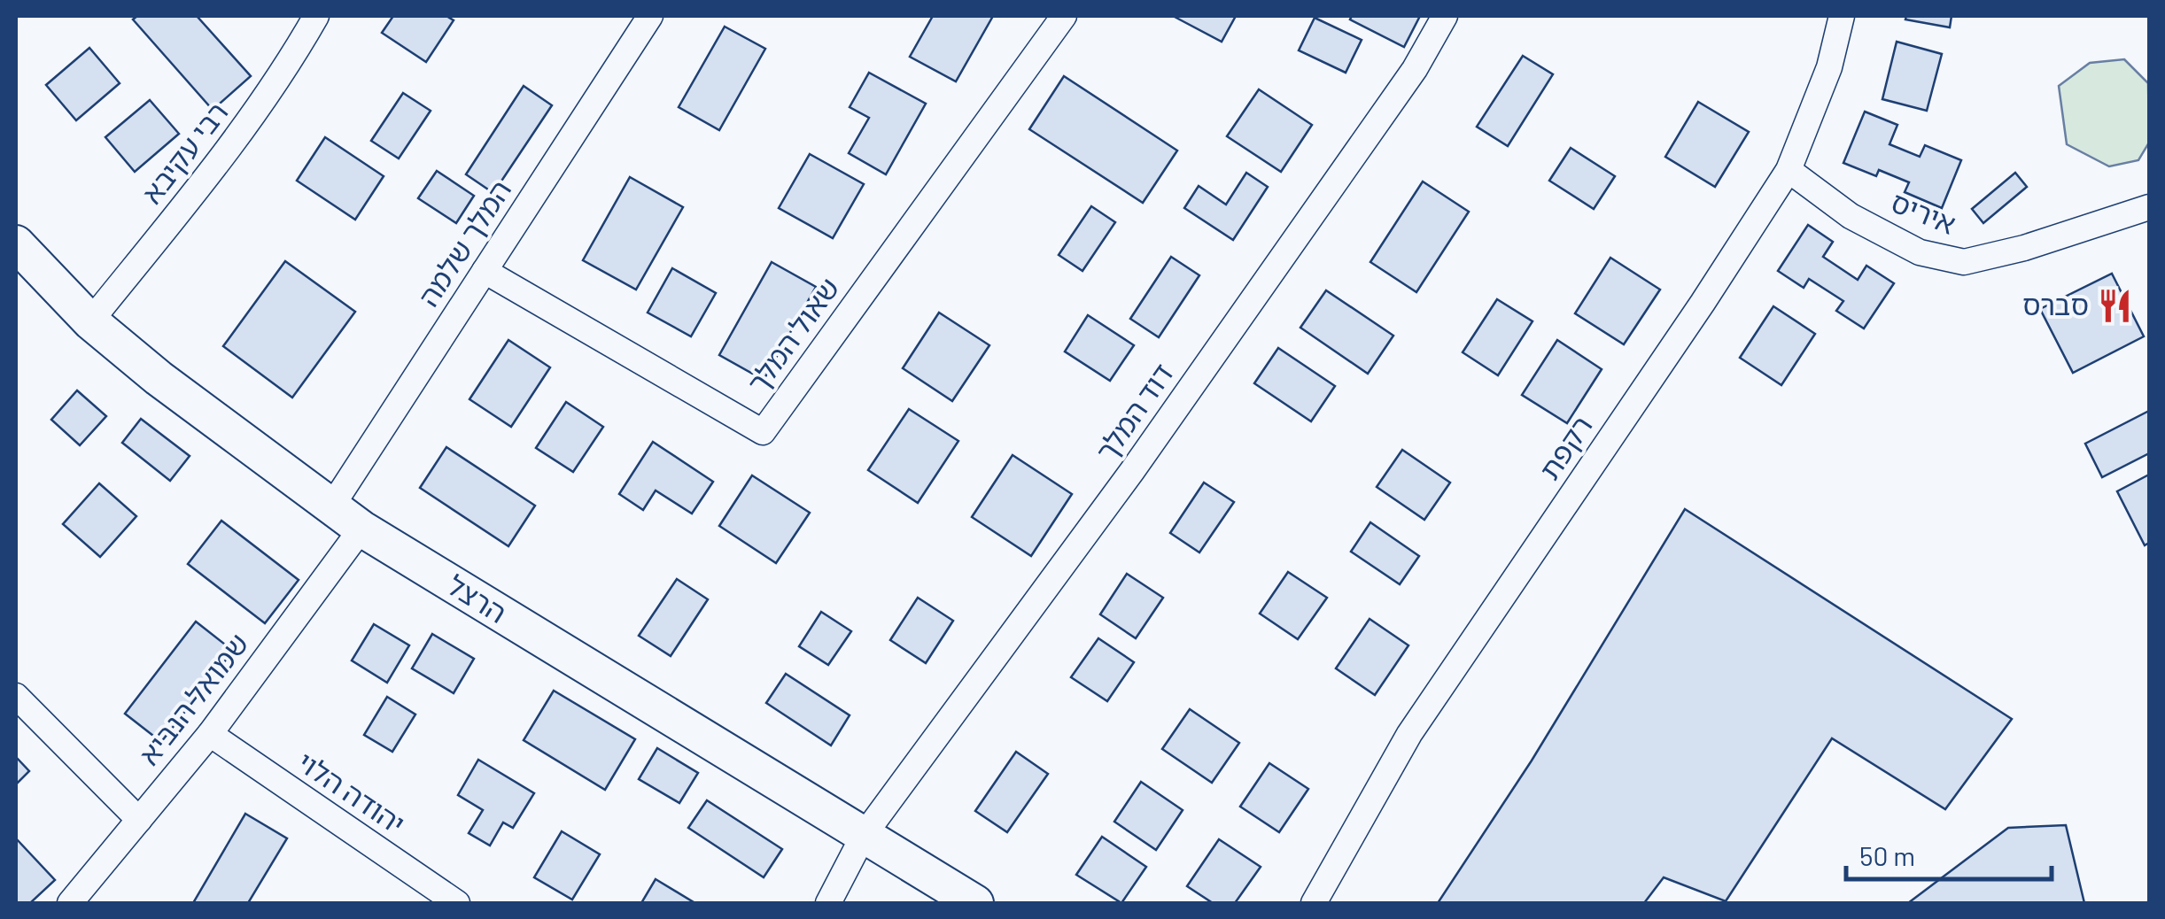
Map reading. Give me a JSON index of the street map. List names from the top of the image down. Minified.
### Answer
{"streets":{"street":["רבי עקיבא","איריס","המלך שלמה","שאול המלך","דוד המלך","רקפת","הרצל","שמואל הנביא","יהודה הלוי"]},"crossings":[["רבי עקיבא","הרצל"],["איריס","רקפת"],["המלך שלמה","שאול המלך"],["המלך שלמה","הרצל"],["דוד המלך","הרצל"],["הרצל","שמואל הנביא"],["שמואל הנביא","יהודה הלוי"]],"places":{"restaurant":["סברס"]},"scale_bar":"50 m"}
